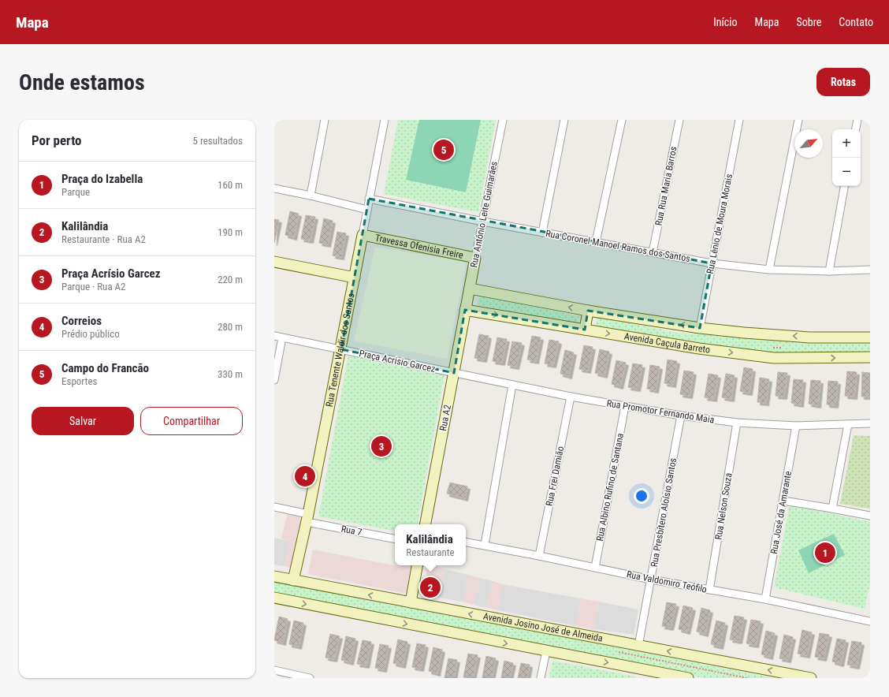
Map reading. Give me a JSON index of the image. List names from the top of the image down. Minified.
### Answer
{"streets":{"street":["Rua Rua Maria Barros","Rua Antônio Leite Guimarães","Rua Lênio de Moura Morais","Travessa Ofenisia Freire","Rua Coronel Manoel Ramos dos Santos","Avenida Caçula Barreto","Rua Tenente Waldir dos Santos","Praça Acrisio Garcez","Rua Promotor Fernando Maia","Rua A2","Rua Frei Damião","Rua Albino Rufino de Santana","Rua Nelson Souza","Rua Presbítero Aloísio Santos","Rua José da Amarante","Rua 7","Rua Valdomiro Teófilo","Avenida Josino José de Almeida"]},"crossings":[["Rua Rua Maria Barros","Rua Coronel Manoel Ramos dos Santos"],["Rua Antônio Leite Guimarães","Travessa Ofenisia Freire"],["Rua Antônio Leite Guimarães","Rua Coronel Manoel Ramos dos Santos"],["Rua Antônio Leite Guimarães","Avenida Caçula Barreto"],["Rua Antônio Leite Guimarães","Rua A2"],["Rua Lênio de Moura Morais","Rua Coronel Manoel Ramos dos Santos"],["Travessa Ofenisia Freire","Rua Tenente Waldir dos Santos"],["Rua Coronel Manoel Ramos dos Santos","Rua Tenente Waldir dos Santos"],["Avenida Caçula Barreto","Rua A2"],["Rua Tenente Waldir dos Santos","Praça Acrisio Garcez"],["Rua Tenente Waldir dos Santos","Rua 7"],["Rua Tenente Waldir dos Santos","Avenida Josino José de Almeida"],["Praça Acrisio Garcez","Rua Promotor Fernando Maia"],["Praça Acrisio Garcez","Rua A2"],["Rua Promotor Fernando Maia","Rua A2"],["Rua Promotor Fernando Maia","Rua Frei Damião"],["Rua Promotor Fernando Maia","Rua Albino Rufino de Santana"],["Rua Promotor Fernando Maia","Rua Nelson Souza"],["Rua Promotor Fernando Maia","Rua Presbítero Aloísio Santos"],["Rua Promotor Fernando Maia","Rua José da Amarante"],["Rua Frei Damião","Rua Valdomiro Teófilo"],["Rua Albino Rufino de Santana","Rua Valdomiro Teófilo"],["Rua Nelson Souza","Rua Valdomiro Teófilo"],["Rua Presbítero Aloísio Santos","Rua Valdomiro Teófilo"],["Rua Presbítero Aloísio Santos","Avenida Josino José de Almeida"],["Rua José da Amarante","Rua Valdomiro Teófilo"]],"north":"top right","page":{"header":"Mapa","nav":["Início","Mapa","Sobre","Contato"],"buttons":["Rotas",["Salvar","Compartilhar"]],"title":"Onde estamos","heading":["Por perto","5 resultados"],"map_buttons":["+","−"],"pins":["5","3","4","1","2"],"list":[{"mark":"1","name":"Praça do Izabella","note":"Parque","value":"160 m"},{"mark":"2","name":"Kalilândia","note":"Restaurante · Rua A2","value":"190 m"},{"mark":"3","name":"Praça Acrísio Garcez","note":"Parque · Rua A2","value":"220 m"},{"mark":"4","name":"Correios","note":"Prédio público","value":"280 m"},{"mark":"5","name":"Campo do Francão","note":"Esportes","value":"330 m"}],"popup":["Kalilândia","Restaurante"]}}
